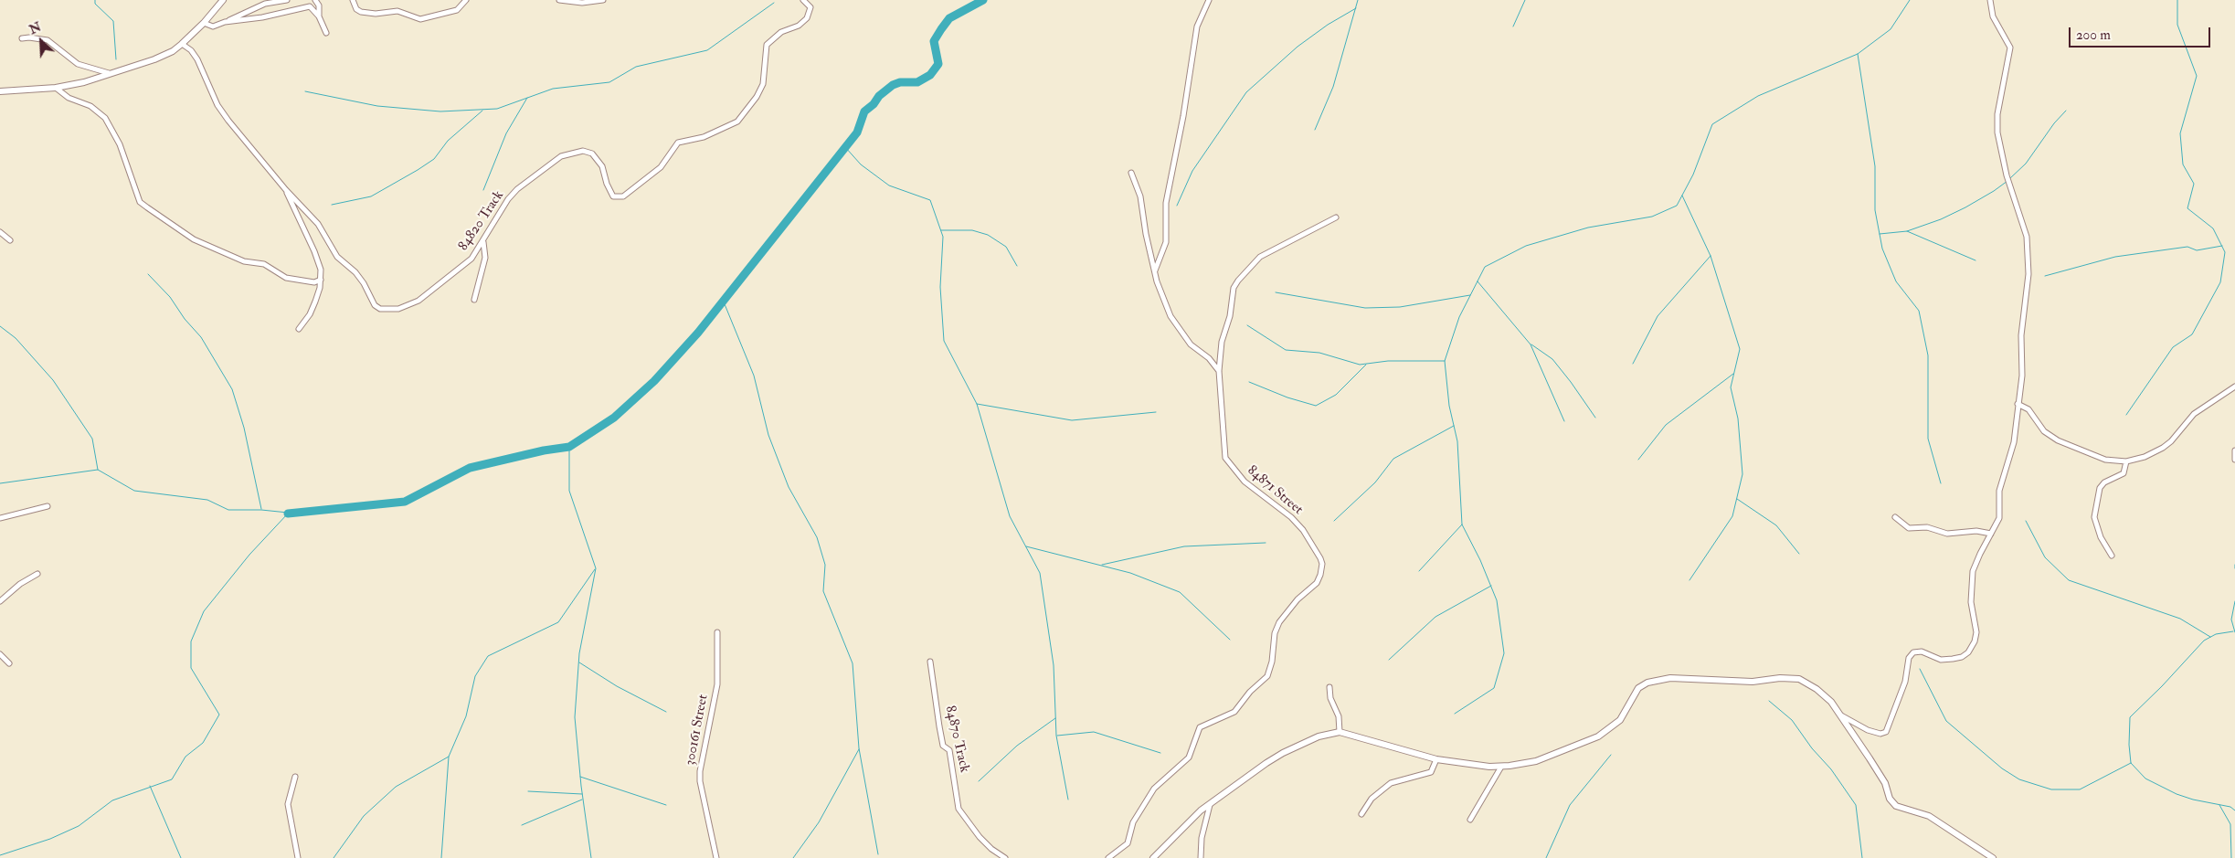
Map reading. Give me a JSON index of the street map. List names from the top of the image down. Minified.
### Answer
{"streets":{"street":["84820 Track","84871 Street","300161 Street","84870 Track"]},"scale_bar":"200 m","north":"top left"}
